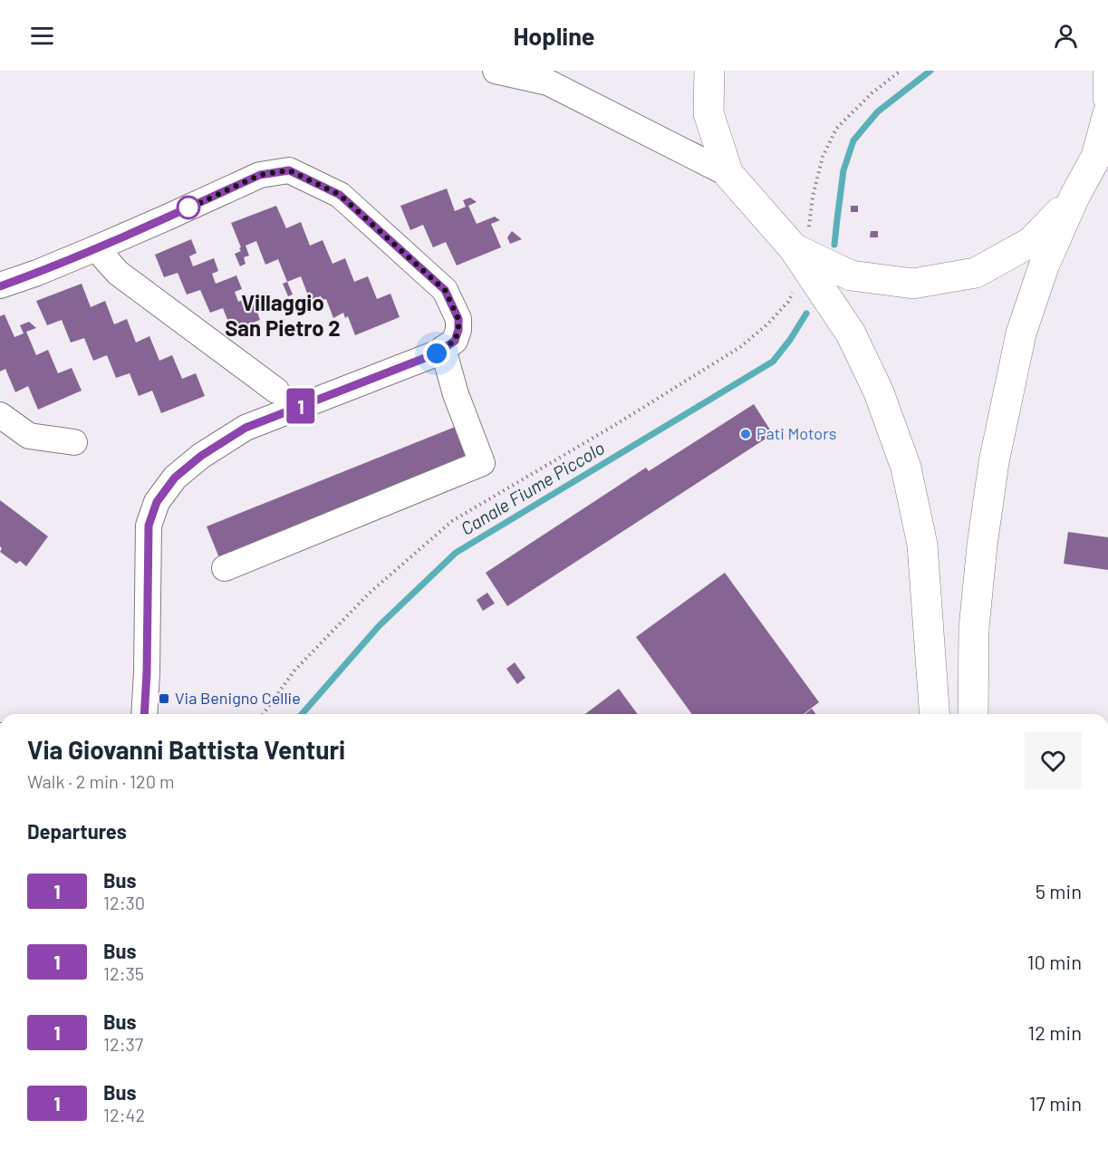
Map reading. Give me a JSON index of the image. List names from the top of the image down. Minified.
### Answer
{"districts":["Villaggio San Pietro 2"],"water":["Canale Fiume Piccolo"],"places":{"other":["Pati Motors"],"transit":["Via Benigno Cellie"]},"lines":["bus line 1"],"page":{"header":"Hopline","on_map":"1","heading":[["Via Giovanni Battista Venturi","Walk · 2 min · 120 m"],"Departures"],"list":[{"mark":"1","name":"Bus","note":"12:30","value":"5 min"},{"mark":"1","name":"Bus","note":"12:35","value":"10 min"},{"mark":"1","name":"Bus","note":"12:37","value":"12 min"},{"mark":"1","name":"Bus","note":"12:42","value":"17 min"}]}}
